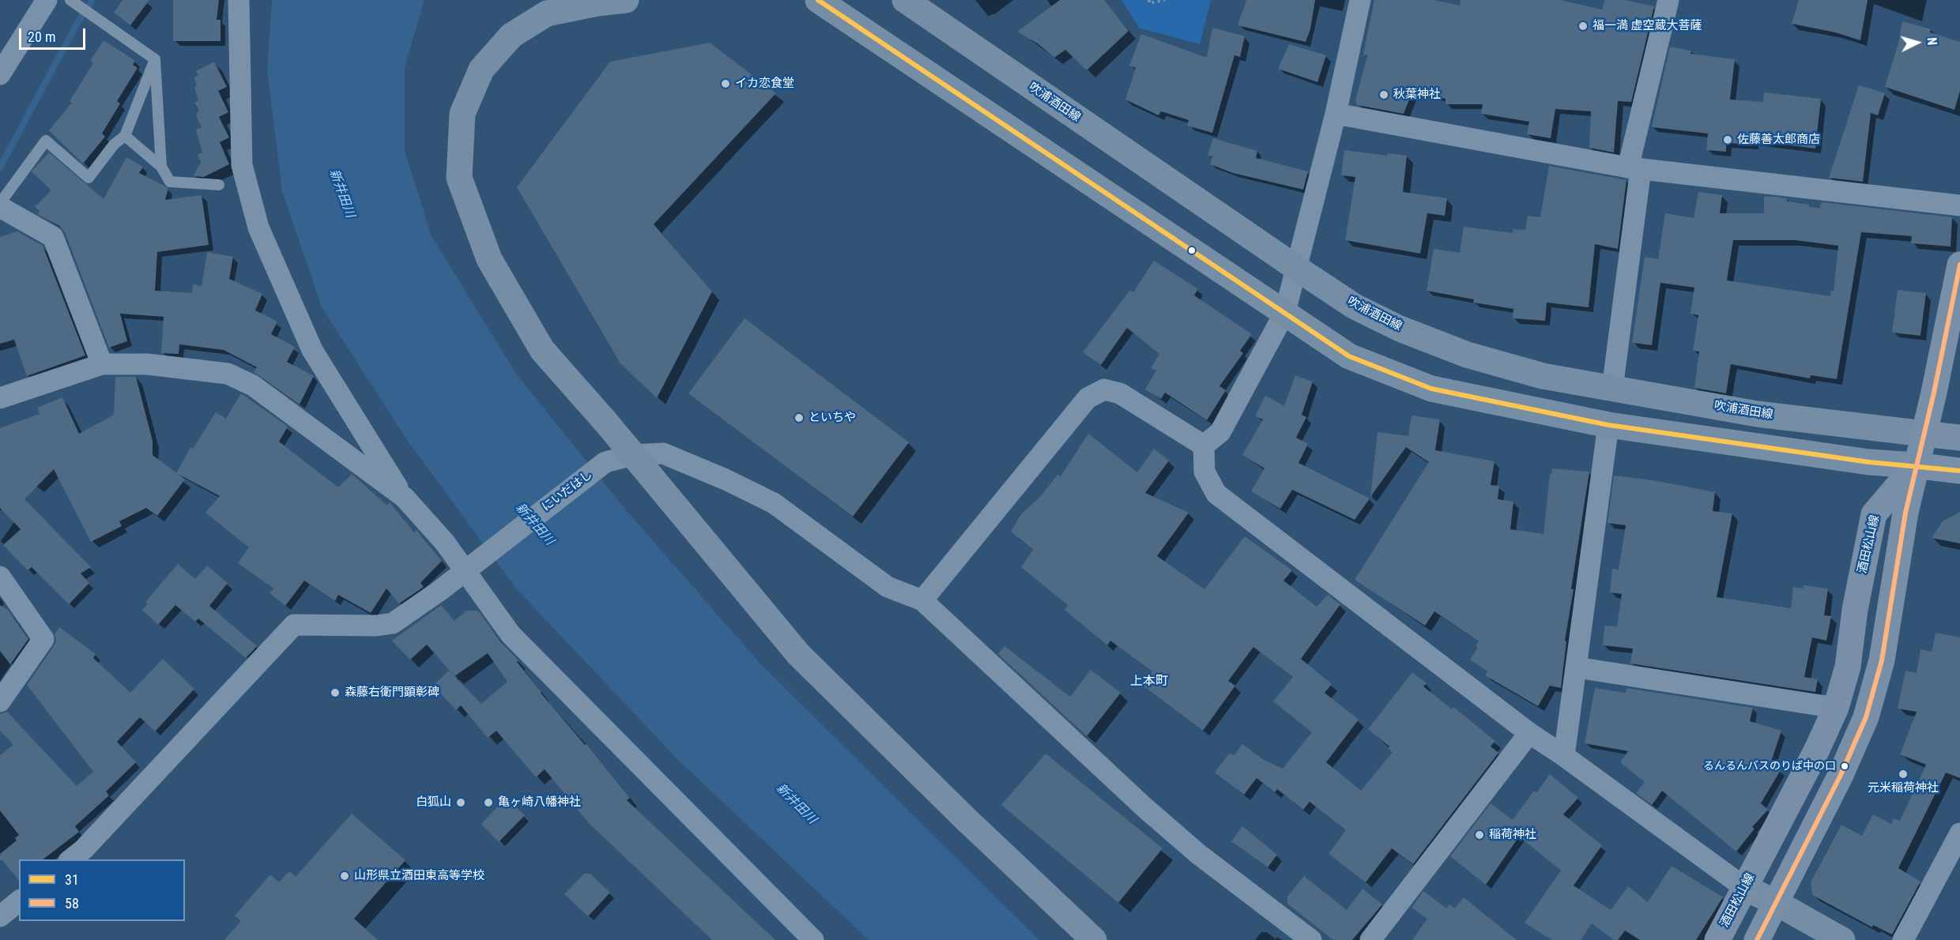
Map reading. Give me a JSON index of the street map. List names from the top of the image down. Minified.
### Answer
{"streets":{"main road":["吹浦酒田線","酒田松山線"],"street":["にいだはし"]},"districts":["上本町"],"water":["新井田川"],"places":["福一満 虚空蔵大菩薩","イカ恋食堂","秋葉神社","佐藤善太郎商店","といちや","森藤右衛門顕彰碑","るんるんバスのりば中の口","元米稲荷神社","白狐山","亀ヶ崎八幡神社","稲荷神社","山形県立酒田東高等学校"],"lines":["transit line 31","transit line 58"],"legend":["31","58"],"scale_bar":"20 m","north":"right"}
